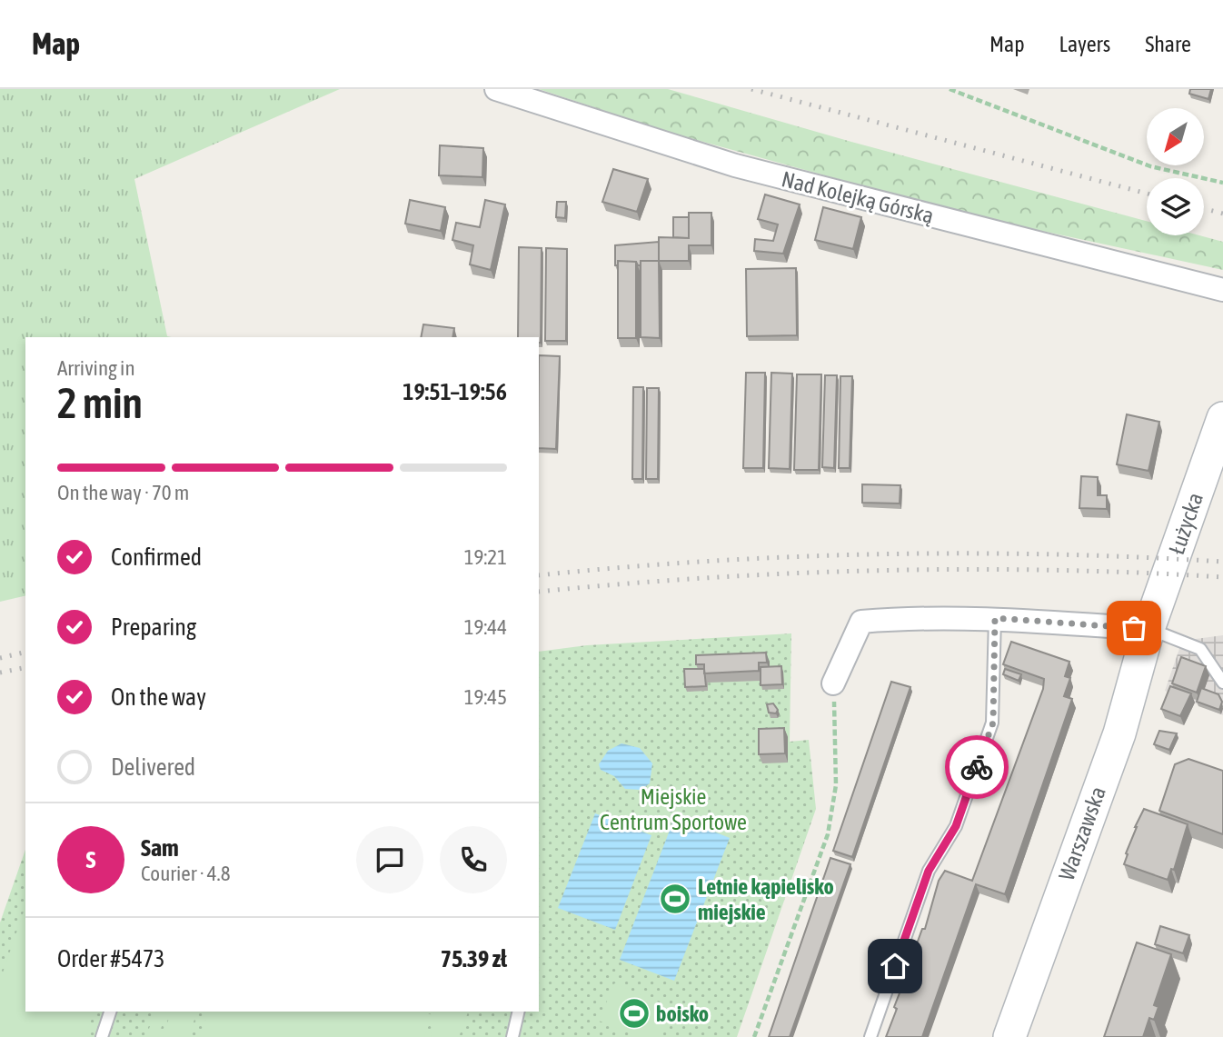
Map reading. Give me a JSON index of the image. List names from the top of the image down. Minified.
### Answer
{"streets":{"main road":["Łużycka","Warszawska"],"street":["Nad Kolejką Górską"]},"crossings":[["Łużycka","Warszawska"]],"parks":["Miejskie Centrum Sportowe"],"places":{"sports":["Letnie kąpielisko miejskie","boisko"]},"north":"bottom left","page":{"header":"Map","nav":["Map","Layers","Share"],"heading":["2 min","Arriving in","19:51–19:56"],"panel":["Sam","Courier · 4.8","Order #5473","75.39 zł"],"bar":"On the way · 70 m","list":[["Confirmed","19:21"],["Preparing","19:44"],["On the way","19:45"],"Delivered"],"round":"S"}}
